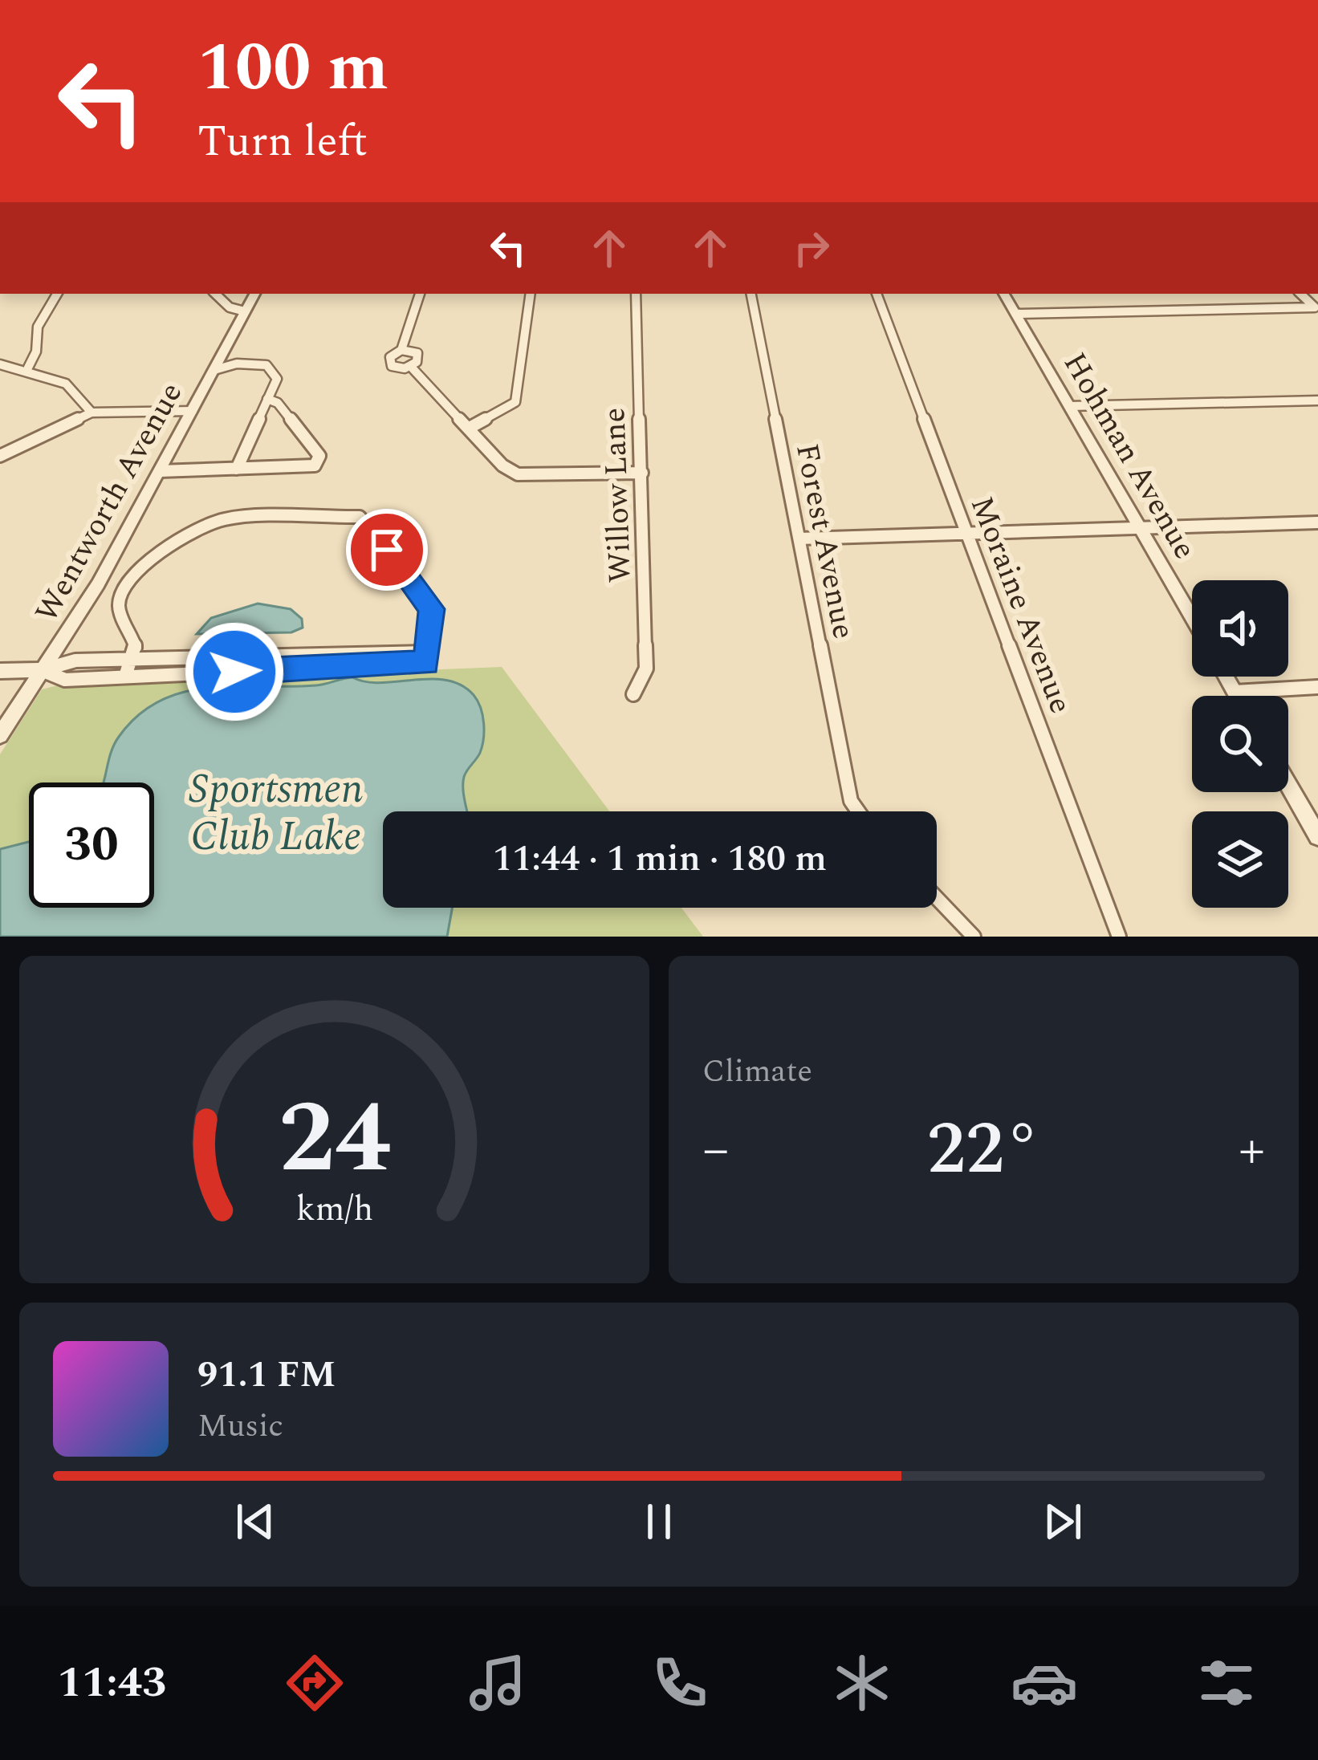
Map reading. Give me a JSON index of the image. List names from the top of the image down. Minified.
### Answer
{"streets":{"street":["Hohman Avenue","Willow Lane","Wentworth Avenue","Forest Avenue","Moraine Avenue"]},"water":["Sportsmen Club Lake"],"page":{"turn":["100 m","Turn left"],"limit":"30","trip":"11:44 · 1 min · 180 m","tile":"Climate","heat":["−","22°","+"],"song":["91.1 FM","Music"],"tabs":"11:43","gauge":["24","km/h"]}}
